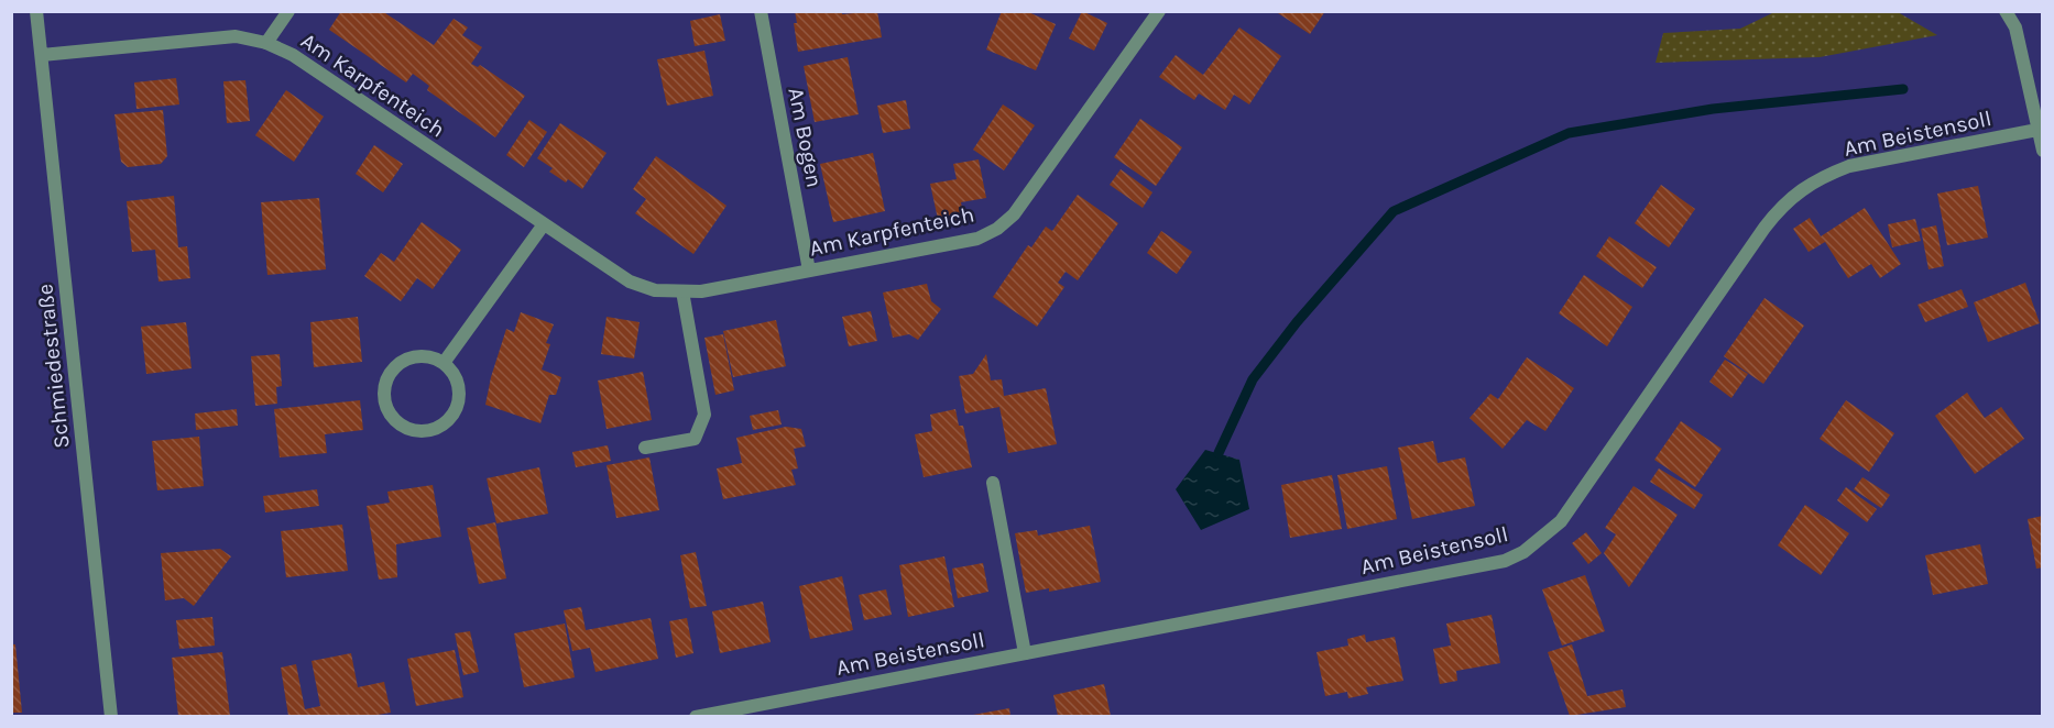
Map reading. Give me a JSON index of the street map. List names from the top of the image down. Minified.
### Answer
{"streets":{"street":["Am Karpfenteich","Am Beistensoll","Am Bogen","Schmiedestraße"]},"crossings":[["Am Karpfenteich","Am Bogen"],["Am Karpfenteich","Schmiedestraße"]]}
